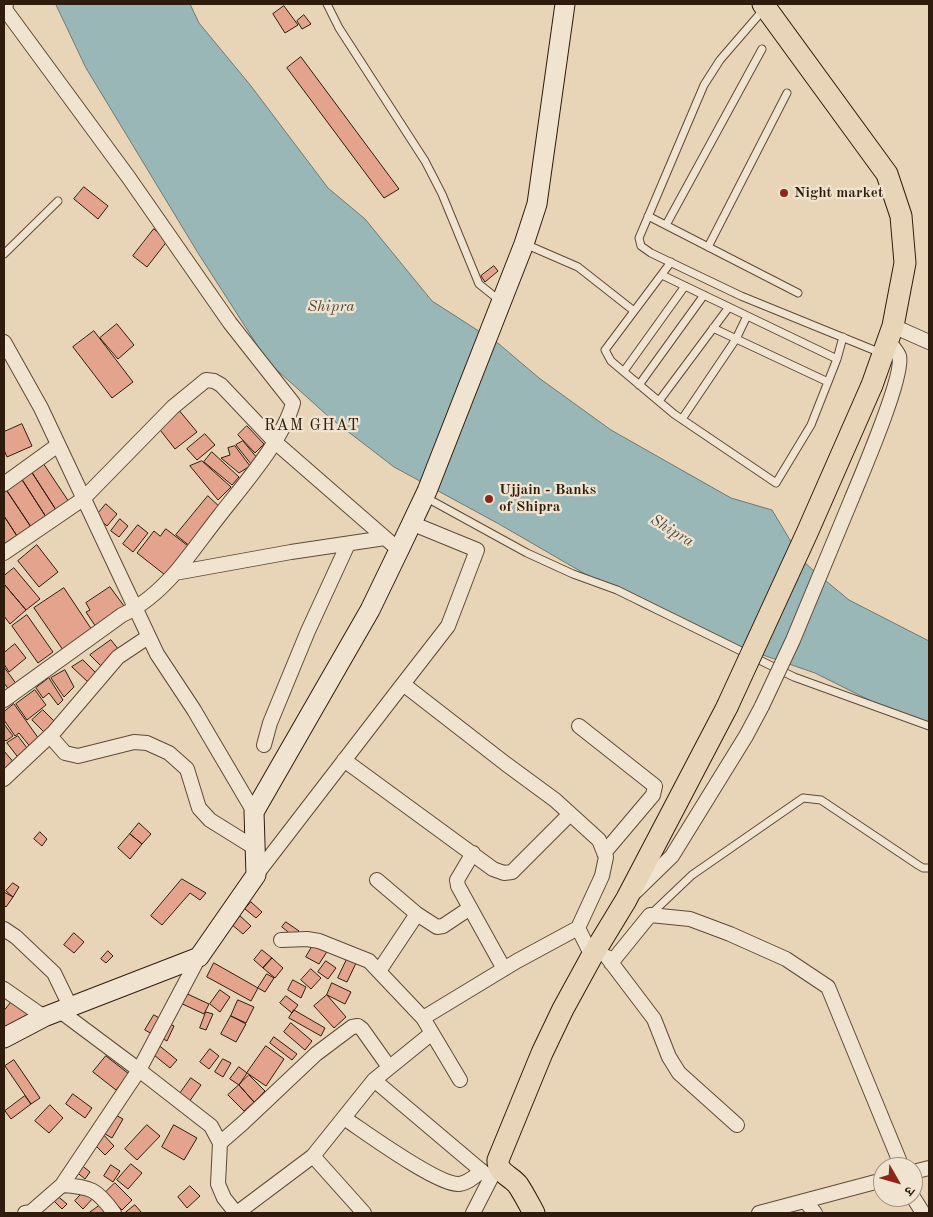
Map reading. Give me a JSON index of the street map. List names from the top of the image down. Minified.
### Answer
{"districts":["RAM GHAT"],"water":["Shipra"],"places":["Night market","Ujjain - Banks of Shipra"],"north":"bottom right"}
